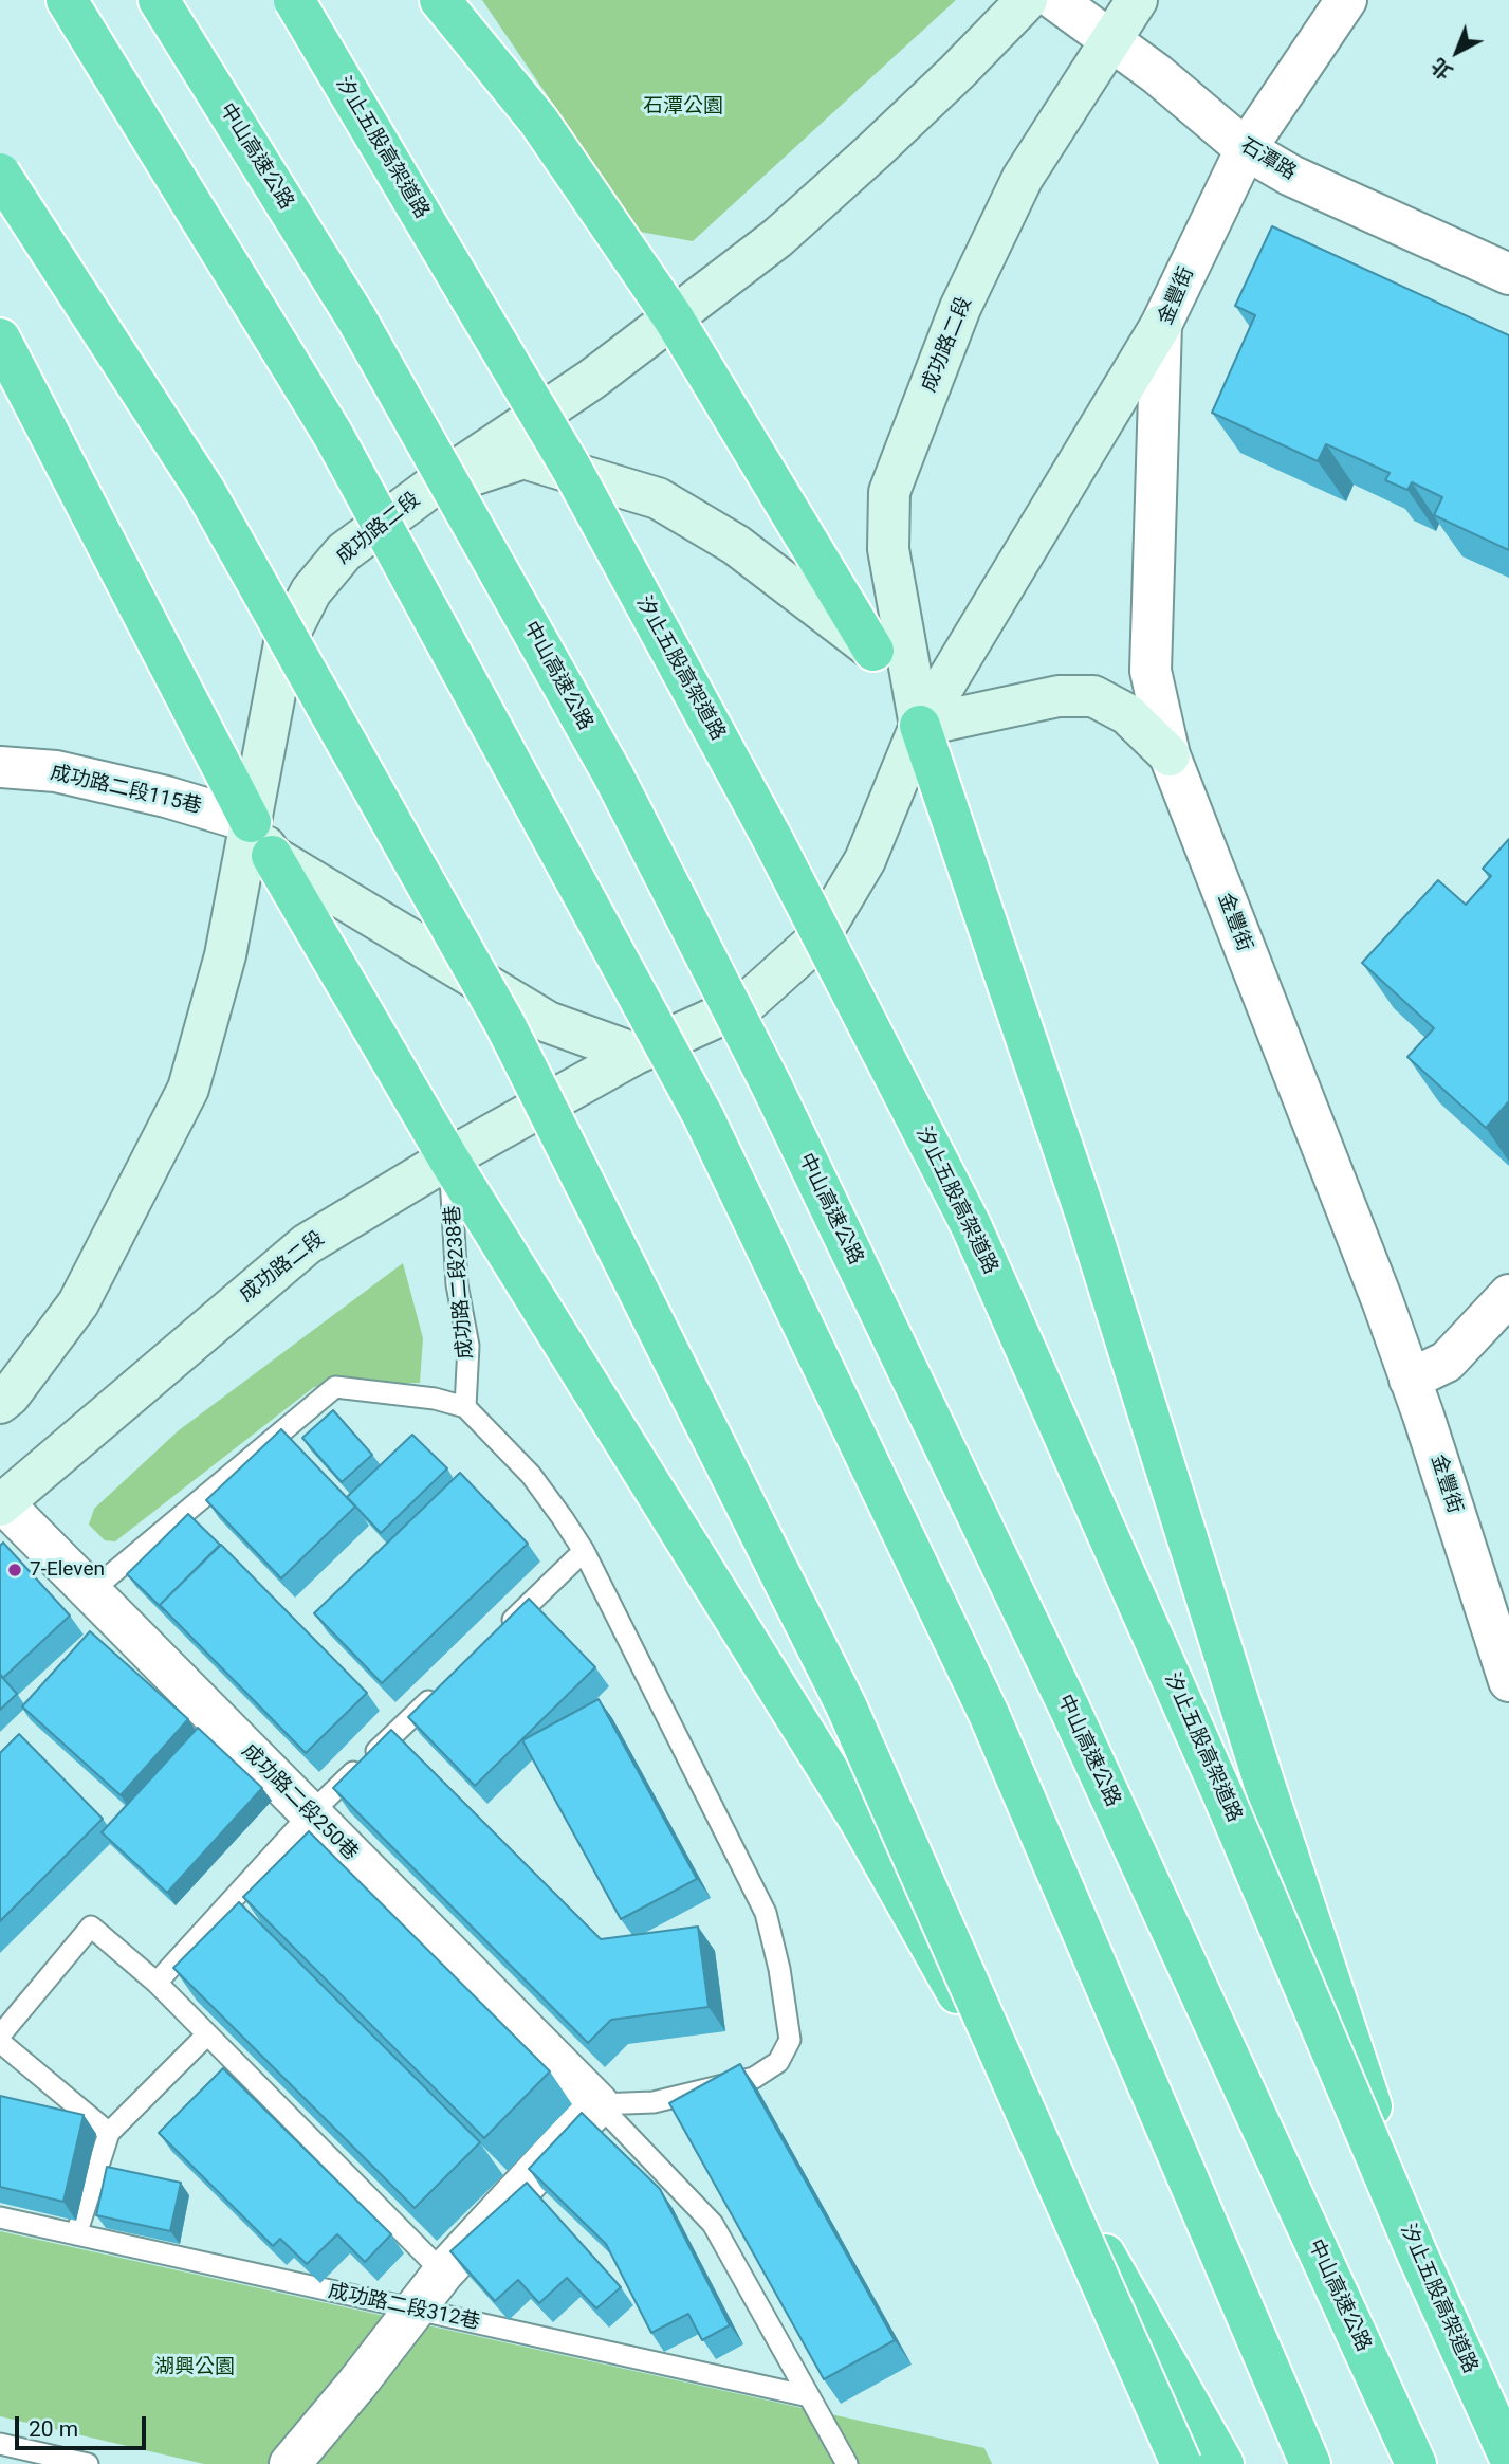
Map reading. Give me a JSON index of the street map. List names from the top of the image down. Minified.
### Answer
{"streets":{"highway":["汐止五股高架道路","中山高速公路"],"main road":["成功路二段"],"street":["石潭路","金豐街","成功路二段115巷","成功路二段250巷"],"lane":["成功路二段238巷","成功路二段312巷"]},"crossings":[["石潭路","金豐街"],["石潭路","成功路二段"],["成功路二段","成功路二段115巷"],["成功路二段","成功路二段238巷"],["成功路二段","成功路二段250巷"]],"parks":["石潭公園","湖興公園"],"places":["7-Eleven"],"scale_bar":"20 m","north":"bottom left"}
